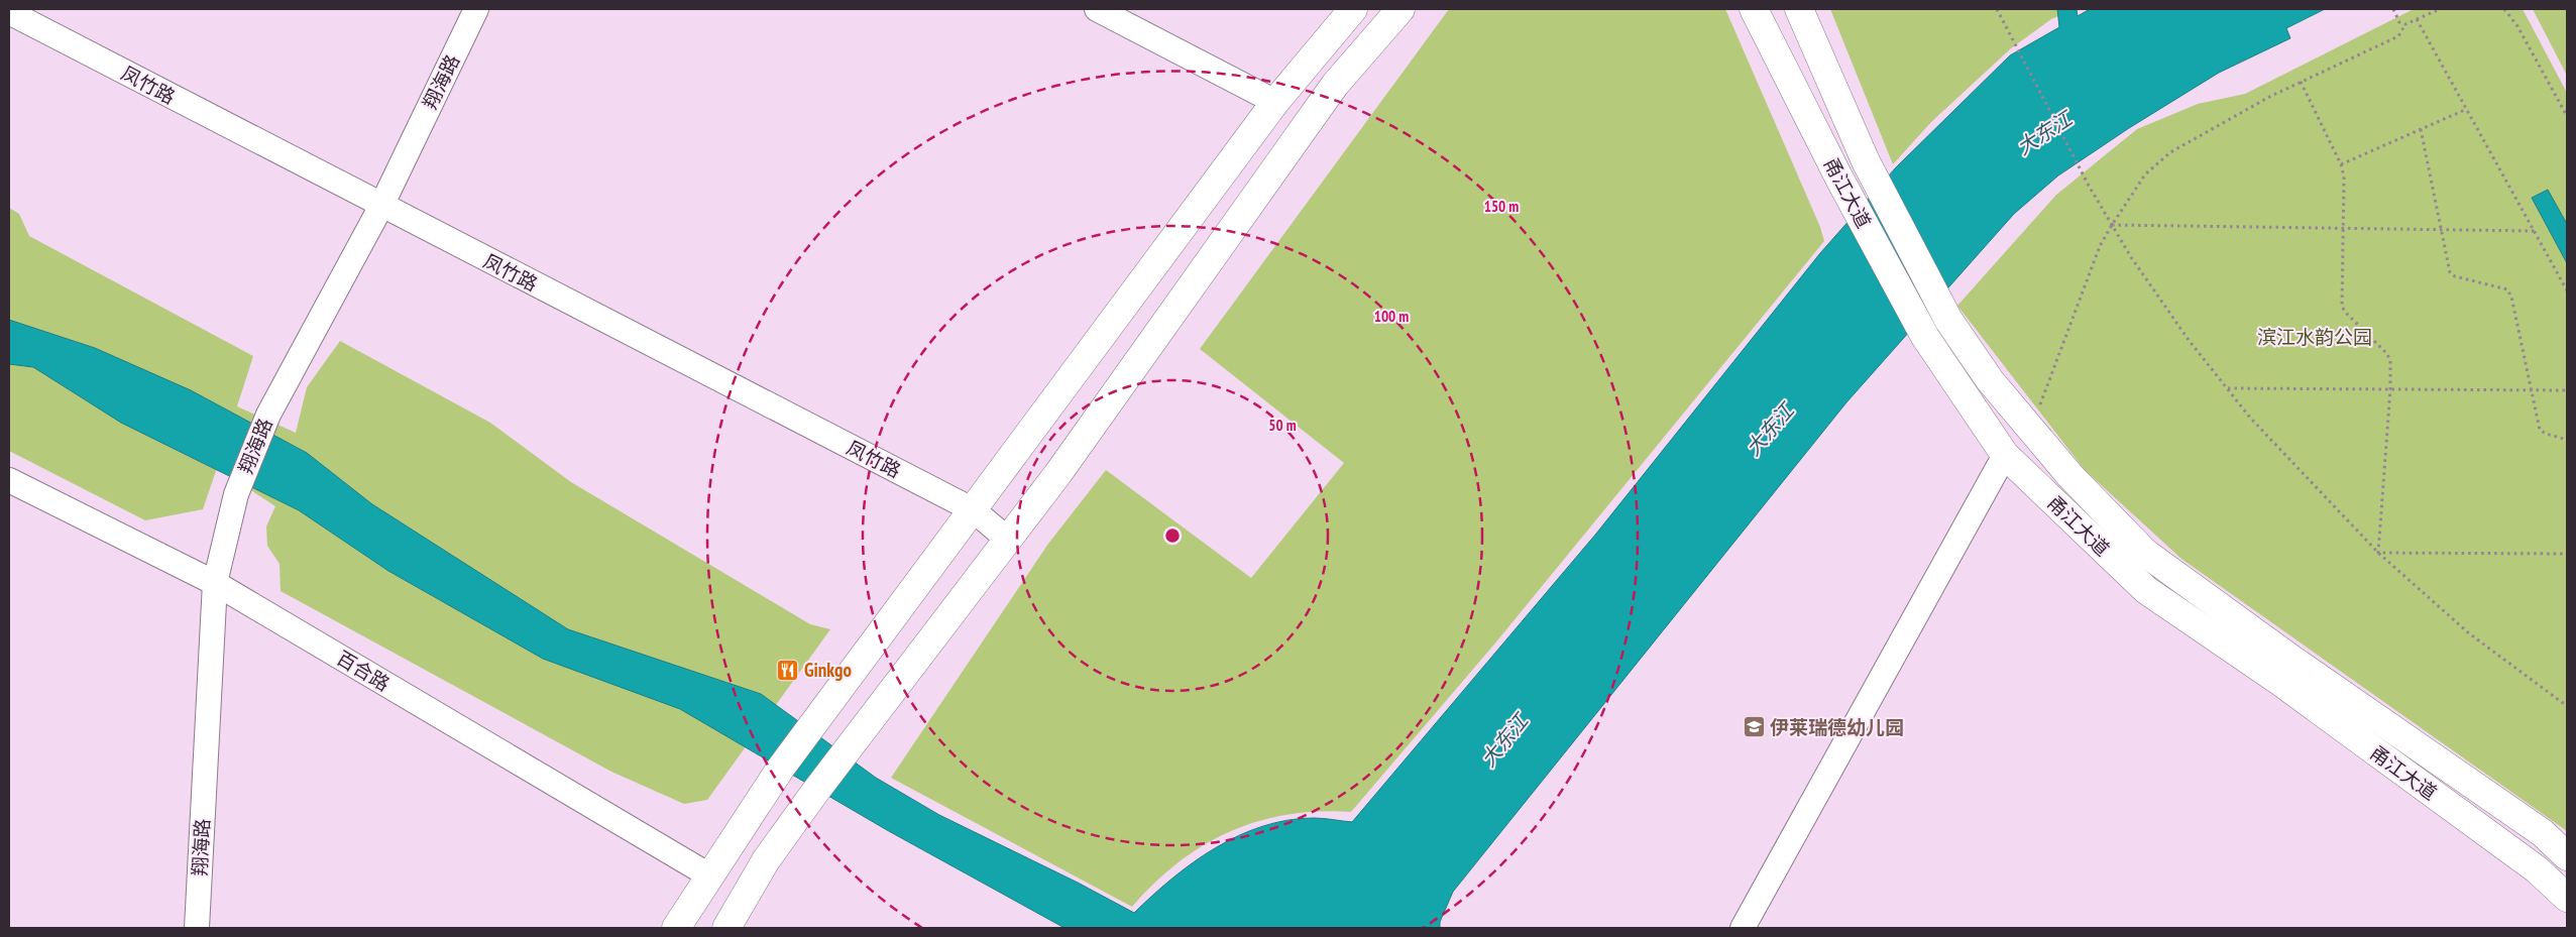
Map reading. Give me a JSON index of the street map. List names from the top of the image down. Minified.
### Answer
{"streets":{"main road":["甬江大道"],"street":["翔海路","凤竹路","百合路"]},"crossings":[["翔海路","凤竹路"],["翔海路","百合路"]],"water":["大东江"],"parks":["滨江水韵公园"],"places":{"restaurant":["Ginkgo"],"school or university":["伊莱瑞德幼儿园"]},"rings":["150 m","100 m","50 m"]}
